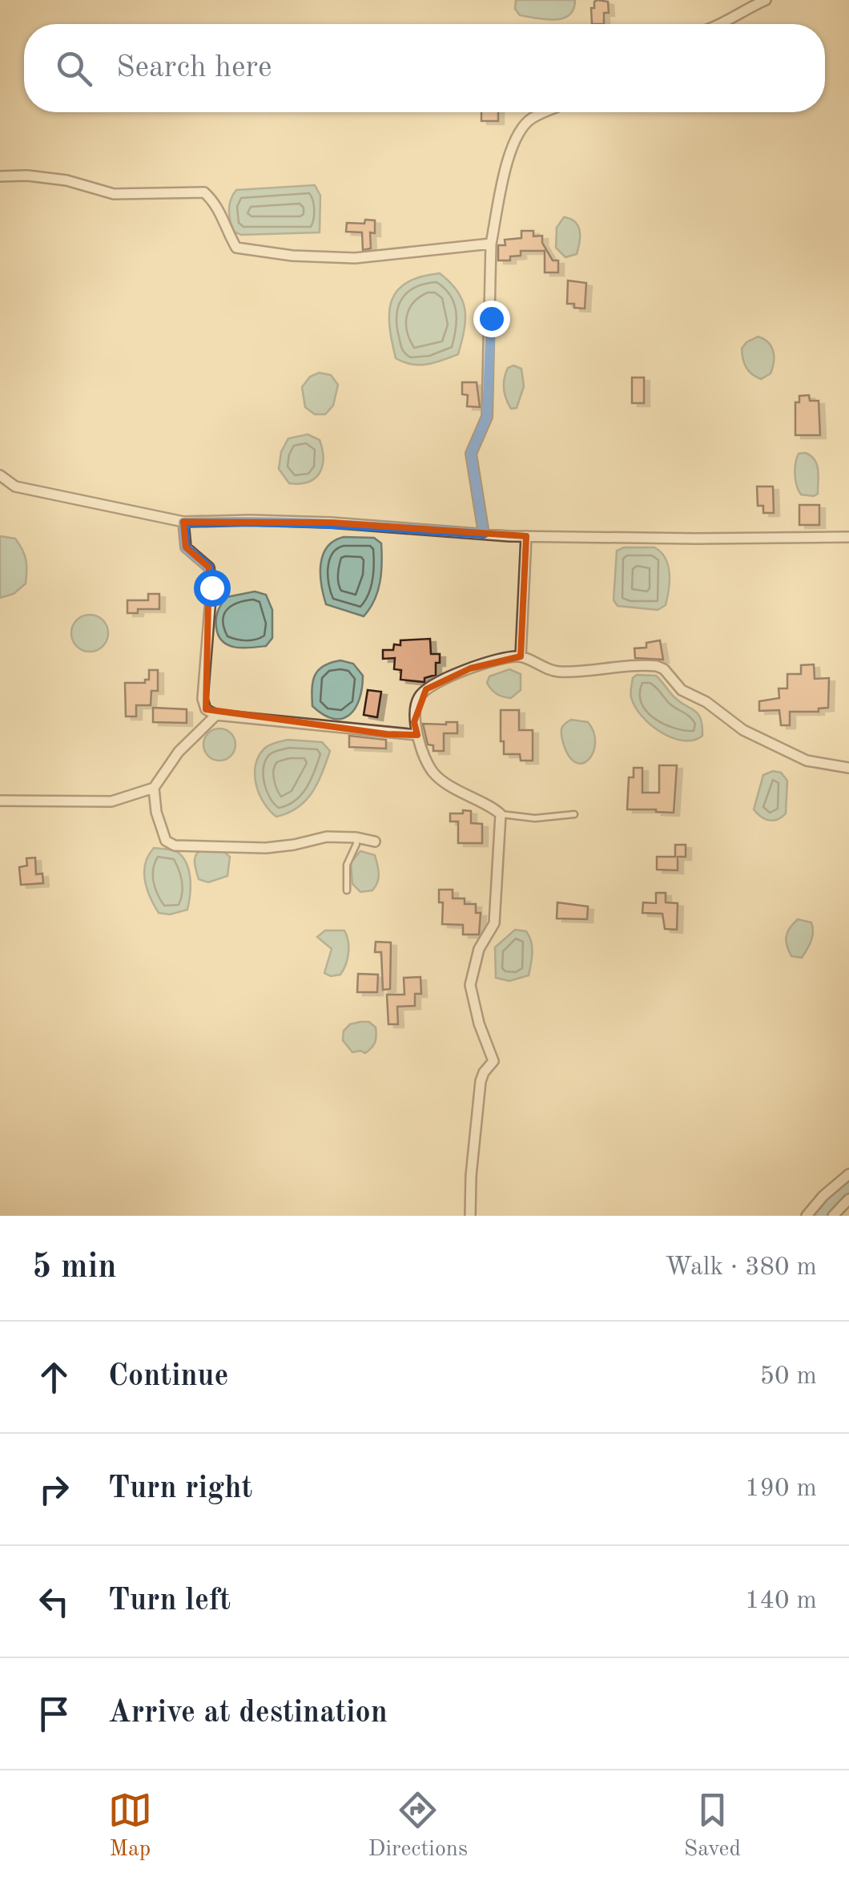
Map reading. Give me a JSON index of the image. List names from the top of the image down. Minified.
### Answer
{"page":{"search":"Search here","heading":["5 min","Walk · 380 m"],"list":[["Continue","50 m"],["Turn right","190 m"],["Turn left","140 m"],"Arrive at destination"],"nav":["Map","Directions","Saved"]}}
